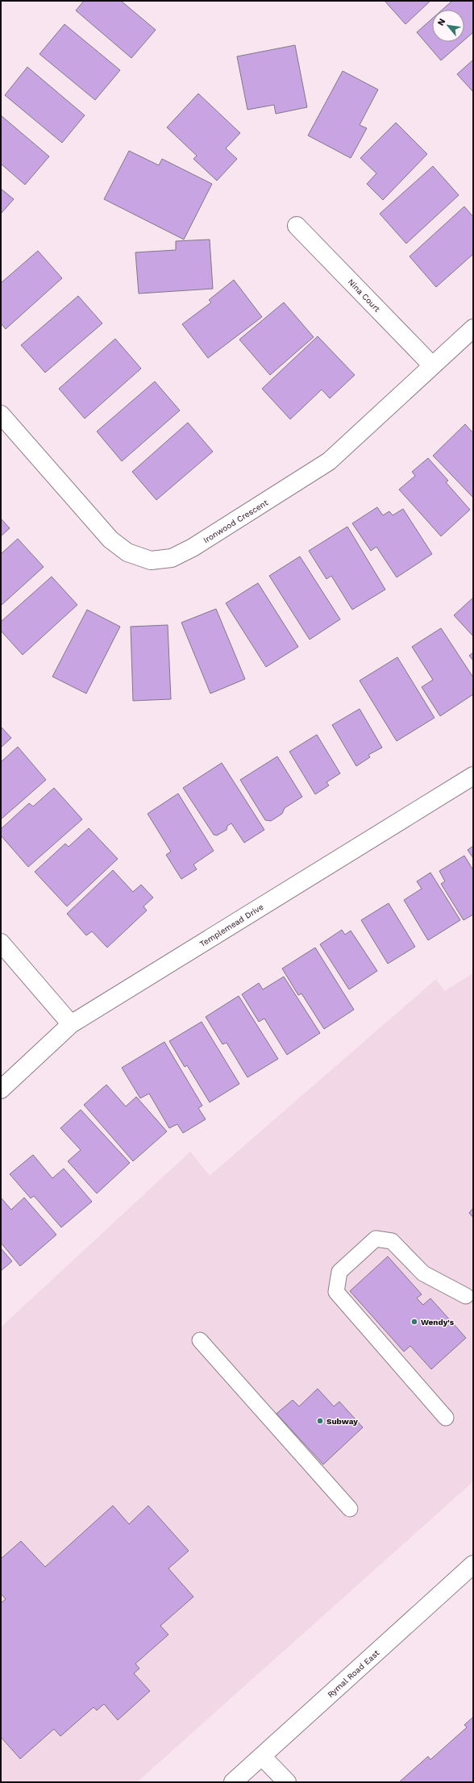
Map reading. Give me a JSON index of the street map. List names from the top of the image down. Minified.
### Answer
{"streets":{"street":["Nina Court","Ironwood Crescent","Templemead Drive","Rymal Road East"]},"crossings":[["Nina Court","Ironwood Crescent"]],"places":["Wendy's","Subway"],"north":"top left"}
